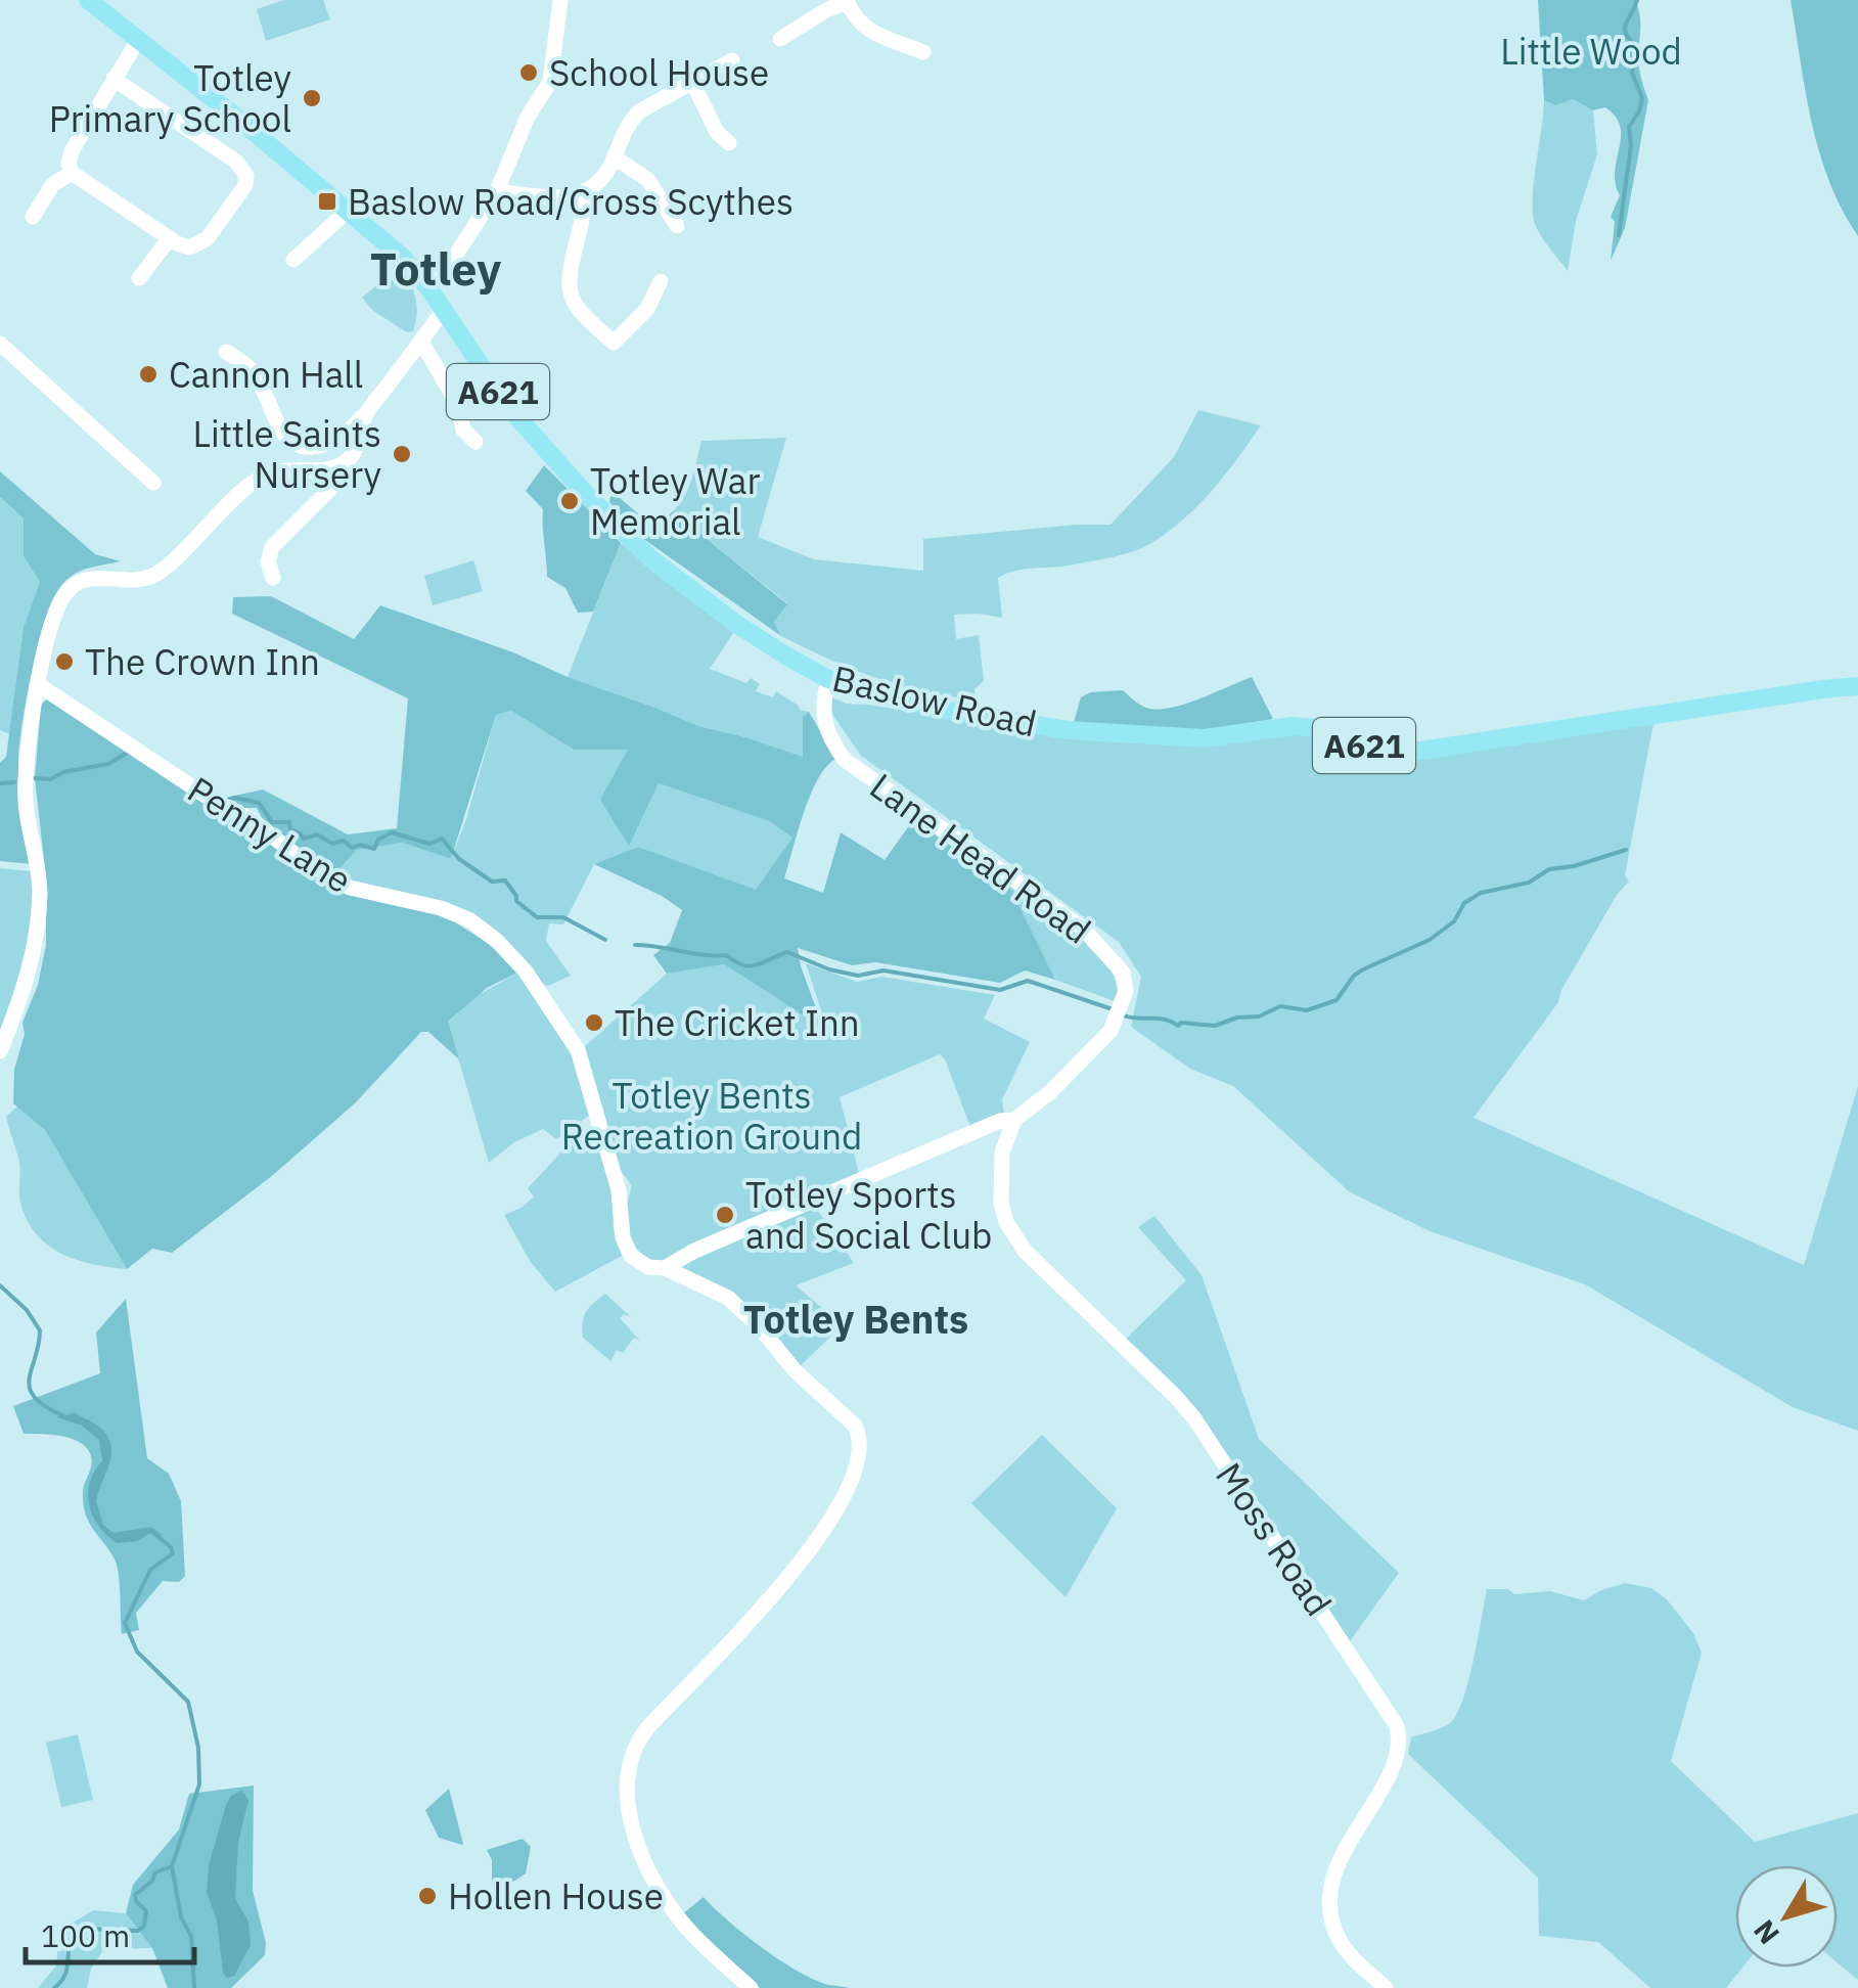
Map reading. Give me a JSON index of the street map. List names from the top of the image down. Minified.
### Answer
{"streets":{"main road":["A621","Baslow Road"],"street":["Penny Lane","Lane Head Road","Moss Road"]},"crossings":[["Baslow Road","Lane Head Road"],["Lane Head Road","Moss Road"]],"districts":["Totley","Totley Bents"],"parks":["Little Wood","Totley Bents Recreation Ground"],"places":{"other":["School House","Totley Primary School","Cannon Hall","Little Saints Nursery","Totley War Memorial","The Crown Inn","The Cricket Inn","Totley Sports and Social Club","Hollen House"],"transit":["Baslow Road/Cross Scythes"]},"scale_bar":"100 m","north":"bottom left"}
